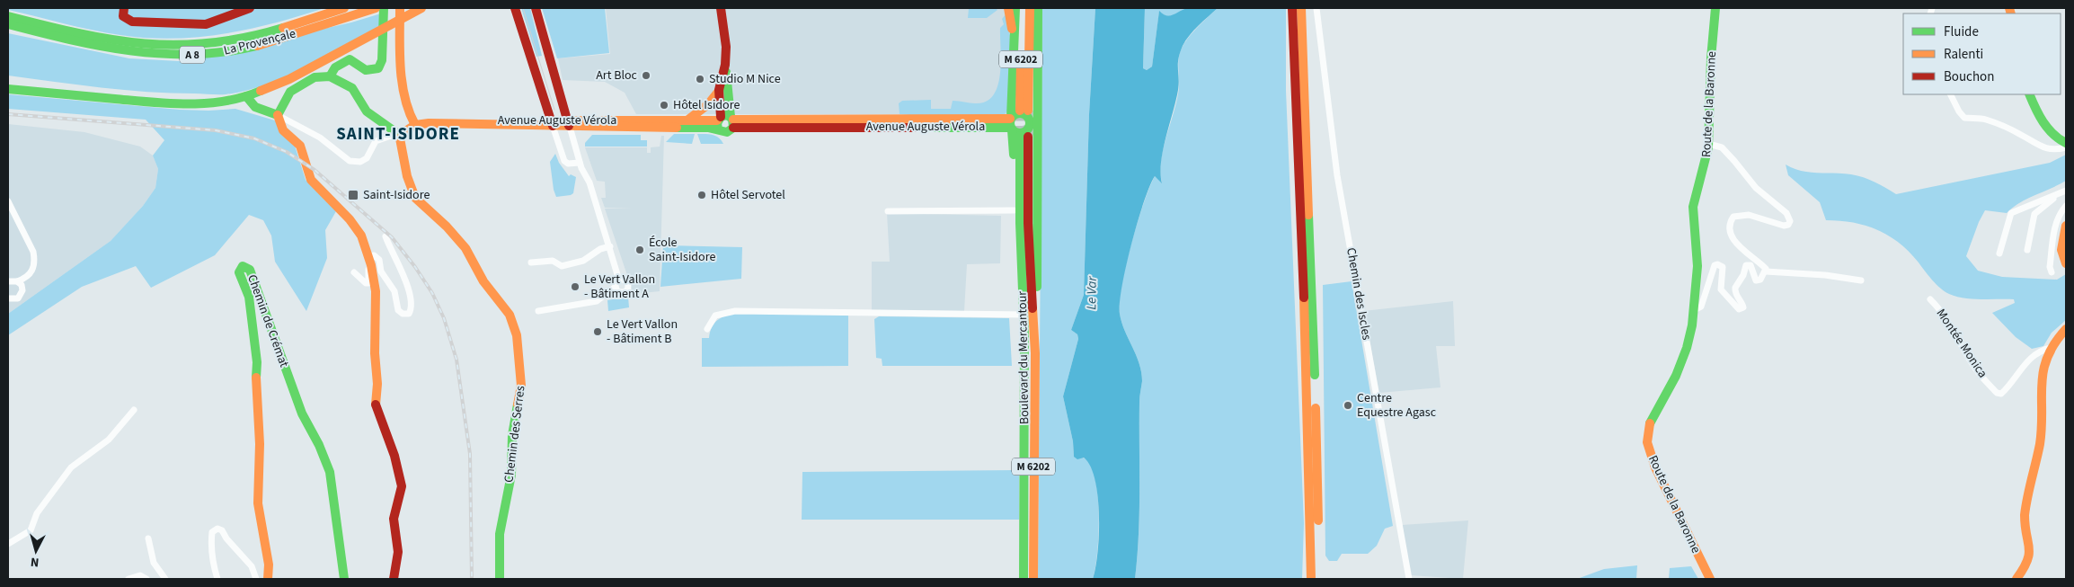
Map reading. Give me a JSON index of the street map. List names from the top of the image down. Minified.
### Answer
{"streets":{"main road":["La Provençale","A 8","M 6202","Route de la Baronne","Avenue Auguste Vérola","Chemin de Crémat","Boulevard du Mercantour","Chemin des Serres"],"street":["Chemin des Iscles","Montée Monica"]},"crossings":[["Avenue Auguste Vérola","Boulevard du Mercantour"]],"districts":["SAINT-ISIDORE"],"water":["Le Var"],"places":{"other":["Art Bloc","Studio M Nice","Hôtel Isidore","Hôtel Servotel","École Saint-Isidore","Le Vert Vallon - Bâtiment A","Le Vert Vallon - Bâtiment B","Centre Equestre Agasc"],"transit":["Saint-Isidore"]},"legend":["Fluide","Ralenti","Bouchon"],"north":"bottom"}
